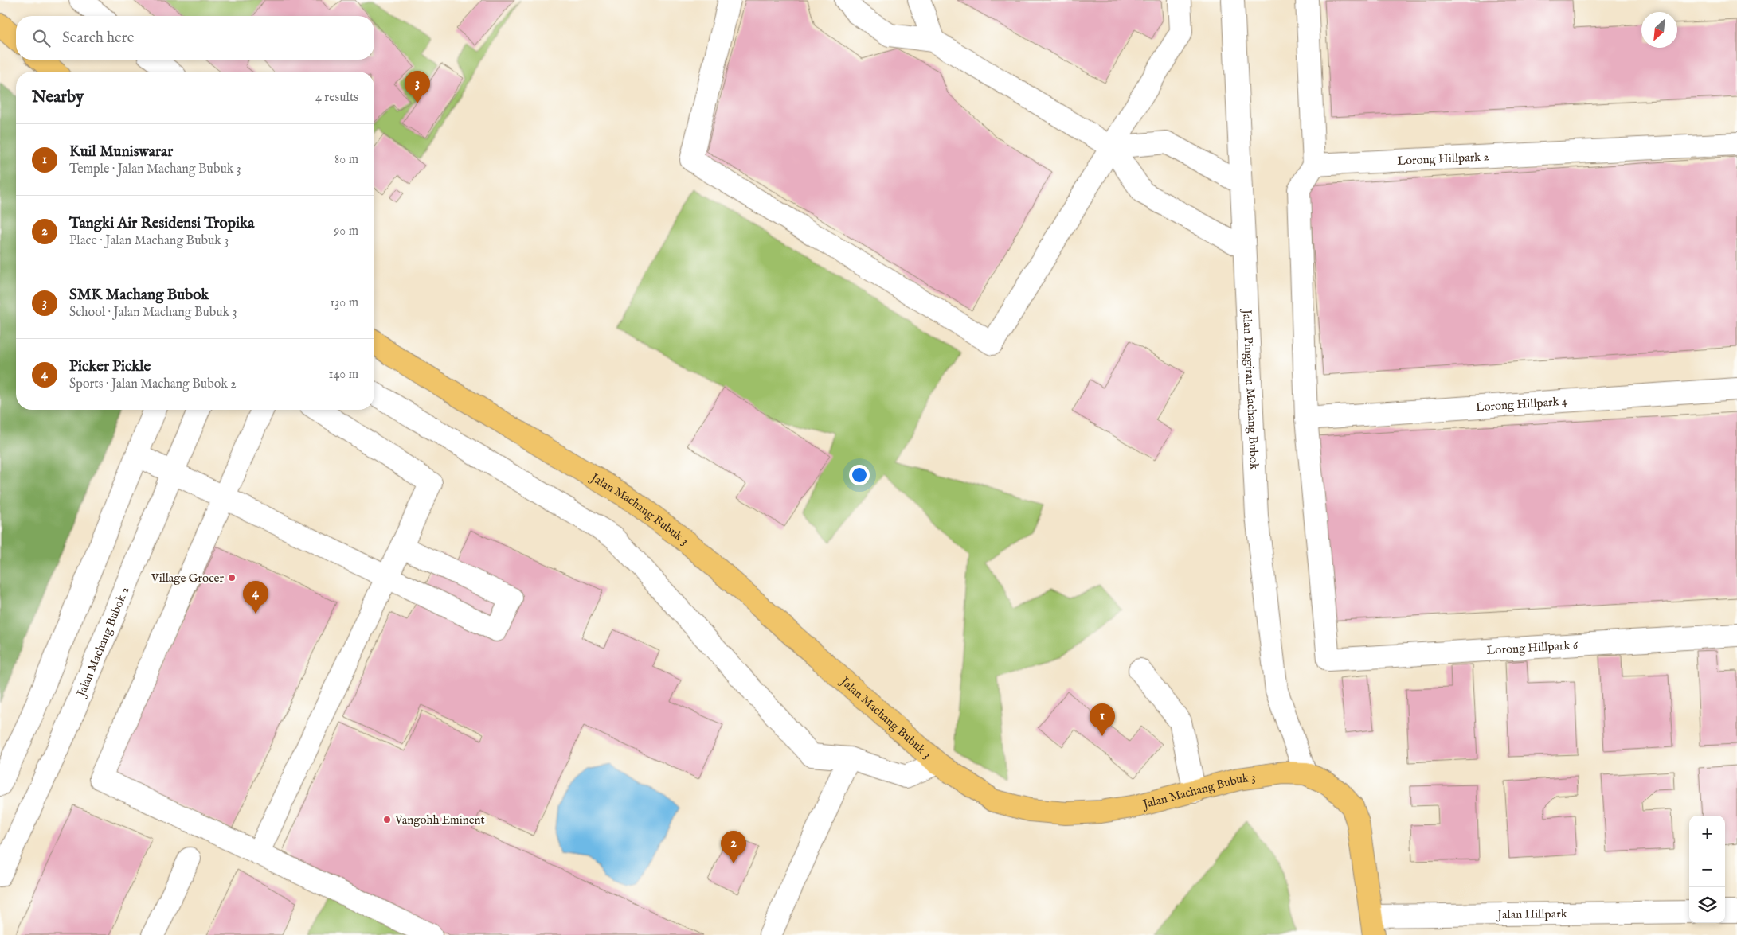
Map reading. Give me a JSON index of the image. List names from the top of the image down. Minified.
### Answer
{"streets":{"main road":["Jalan Machang Bubuk 3"],"street":["Lorong Hillpark 2","Jalan Pinggiran Machang Bubok","Lorong Hillpark 4","Jalan Machang Bubok 2","Lorong Hillpark 6","Jalan Hillpark"]},"crossings":[["Jalan Pinggiran Machang Bubok","Jalan Machang Bubuk 3"],["Lorong Hillpark 4","Lorong Hillpark 6"],["Jalan Machang Bubuk 3","Jalan Hillpark"]],"places":["Village Grocer","Vangohh Eminent"],"north":"bottom left","page":{"search":"Search here","pins":["3","4","1","2"],"heading":["Nearby","4 results"],"list":[{"mark":"1","name":"Kuil Muniswarar","note":"Temple · Jalan Machang Bubuk 3","value":"80 m"},{"mark":"2","name":"Tangki Air Residensi Tropika","note":"Place · Jalan Machang Bubuk 3","value":"90 m"},{"mark":"3","name":"SMK Machang Bubok","note":"School · Jalan Machang Bubuk 3","value":"130 m"},{"mark":"4","name":"Picker Pickle","note":"Sports · Jalan Machang Bubok 2","value":"140 m"}],"map_buttons":["+","−"]}}
